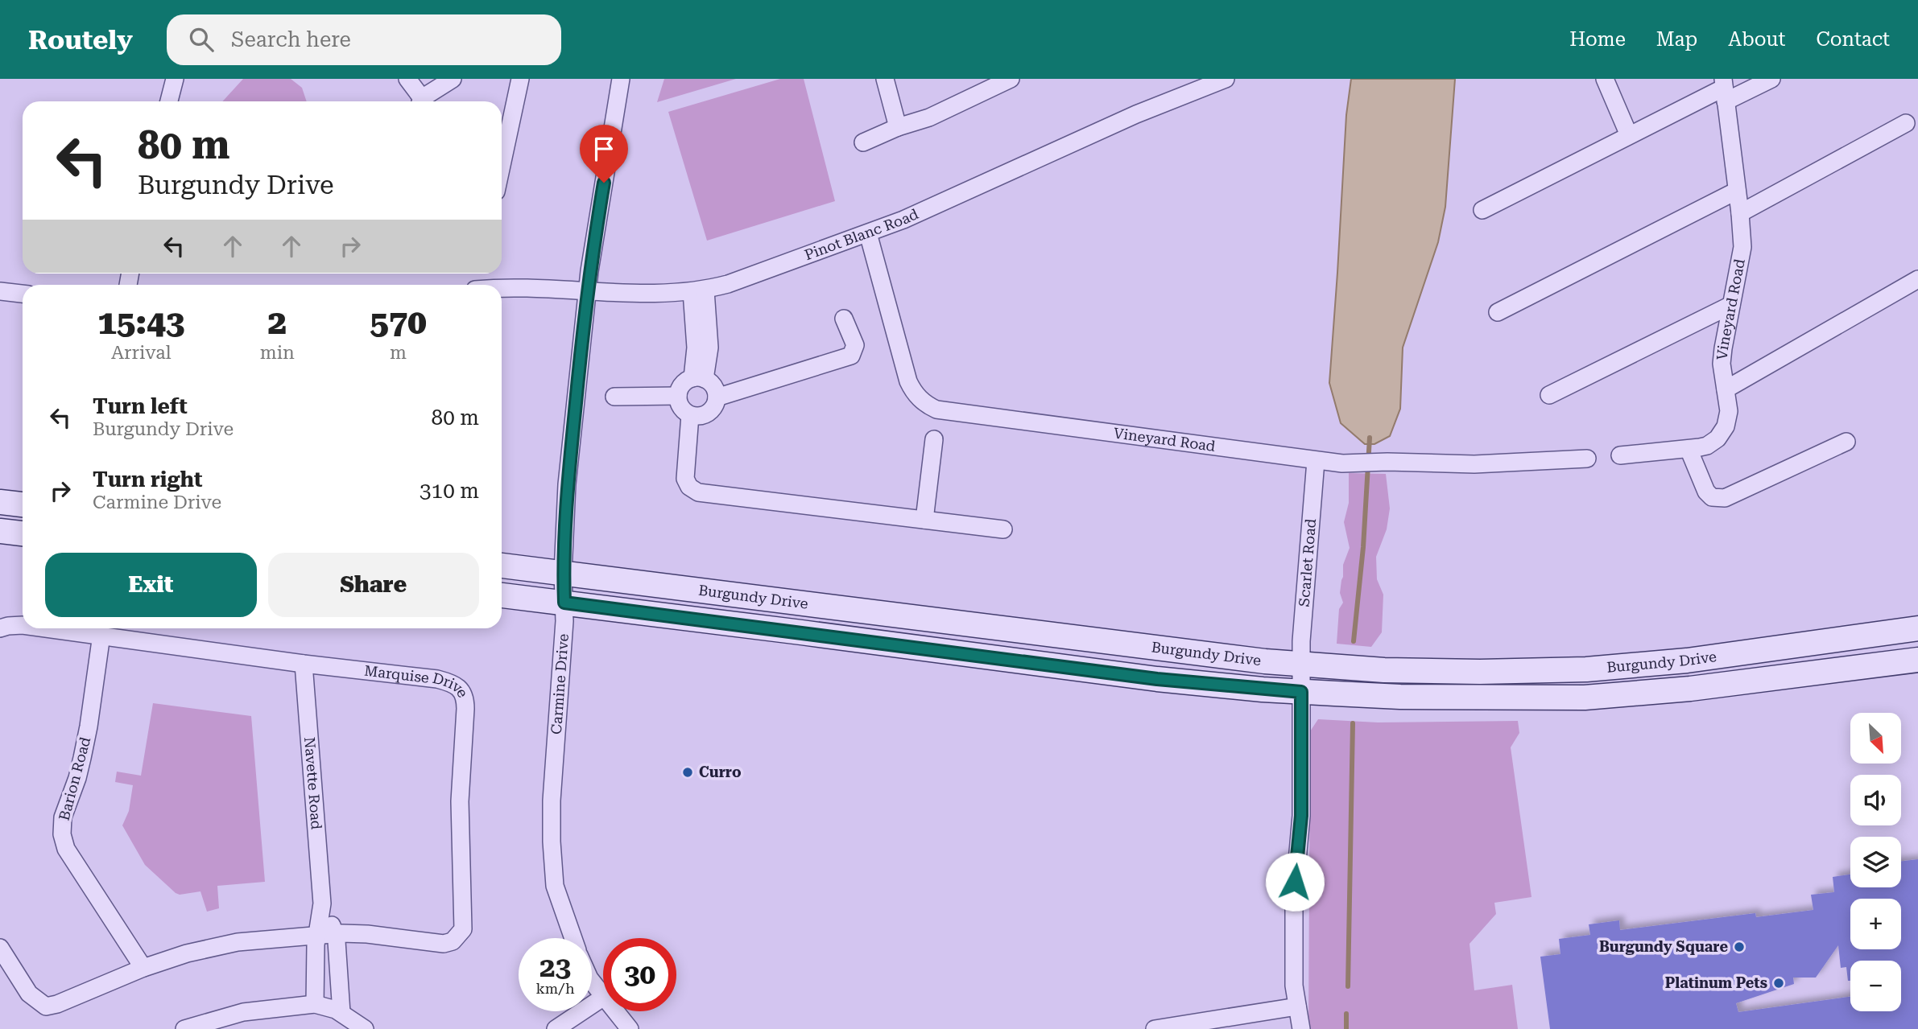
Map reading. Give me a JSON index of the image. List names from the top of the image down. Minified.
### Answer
{"streets":{"main road":["Burgundy Drive"],"street":["Pinot Blanc Road","Vineyard Road","Scarlet Road","Carmine Drive","Marquise Drive","Barion Road","Navette Road"]},"crossings":[["Pinot Blanc Road","Vineyard Road"],["Pinot Blanc Road","Carmine Drive"],["Vineyard Road","Scarlet Road"],["Scarlet Road","Burgundy Drive"],["Burgundy Drive","Carmine Drive"],["Marquise Drive","Barion Road"],["Marquise Drive","Navette Road"]],"places":["Curro","Burgundy Square","Platinum Pets"],"north":"bottom right","page":{"header":"Routely","search":"Search here","nav":["Home","Map","About","Contact"],"turn":["80 m","Burgundy Drive"],"eta":["15:43","Arrival","2","min","570","m"],"list":[{"name":"Turn left","note":"Burgundy Drive","value":"80 m"},{"name":"Turn right","note":"Carmine Drive","value":"310 m"}],"buttons":["Exit","Share"],"map_buttons":["+","−"],"speed":"23 km/h","limit":"30"}}
